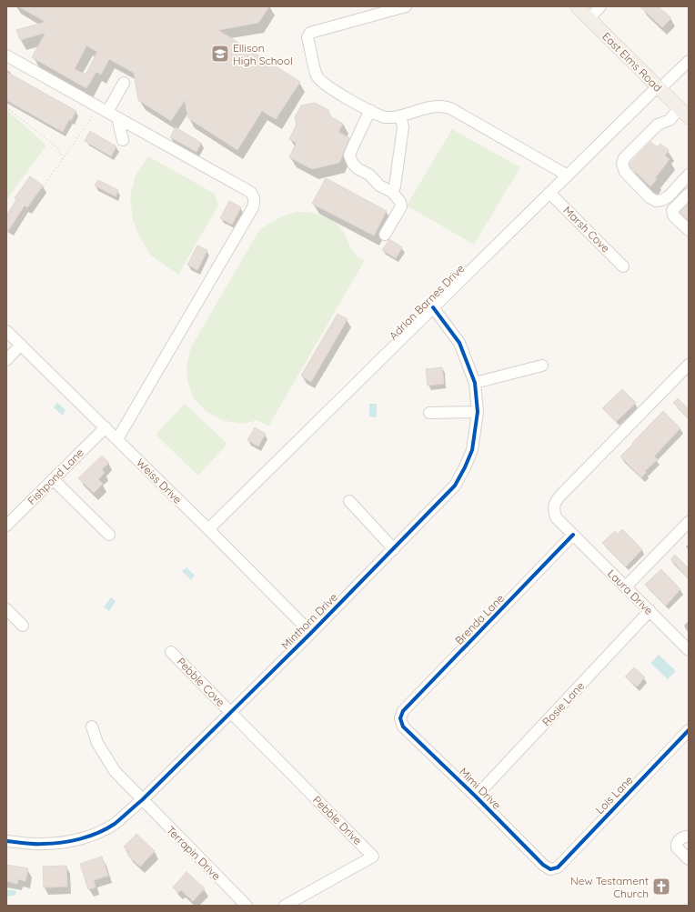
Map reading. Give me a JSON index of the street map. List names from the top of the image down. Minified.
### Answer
{"streets":{"main road":["East Elms Road"],"street":["Marsh Cove","Adrian Barnes Drive","Fishpond Lane","Weiss Drive","Laura Drive","Brenda Lane","Minthorn Drive","Pebble Cove","Rosie Lane","Mimi Drive","Lois Lane","Pebble Drive","Terrapin Drive"]},"crossings":[["East Elms Road","Adrian Barnes Drive"],["Marsh Cove","Adrian Barnes Drive"],["Adrian Barnes Drive","Weiss Drive"],["Adrian Barnes Drive","Minthorn Drive"],["Fishpond Lane","Weiss Drive"],["Weiss Drive","Minthorn Drive"],["Laura Drive","Brenda Lane"],["Laura Drive","Rosie Lane"],["Brenda Lane","Mimi Drive"],["Minthorn Drive","Pebble Cove"],["Minthorn Drive","Pebble Drive"],["Minthorn Drive","Terrapin Drive"],["Pebble Cove","Pebble Drive"],["Rosie Lane","Mimi Drive"],["Mimi Drive","Lois Lane"]],"places":{"school or university":["Ellison High School"],"church":["New Testament Church"]}}
